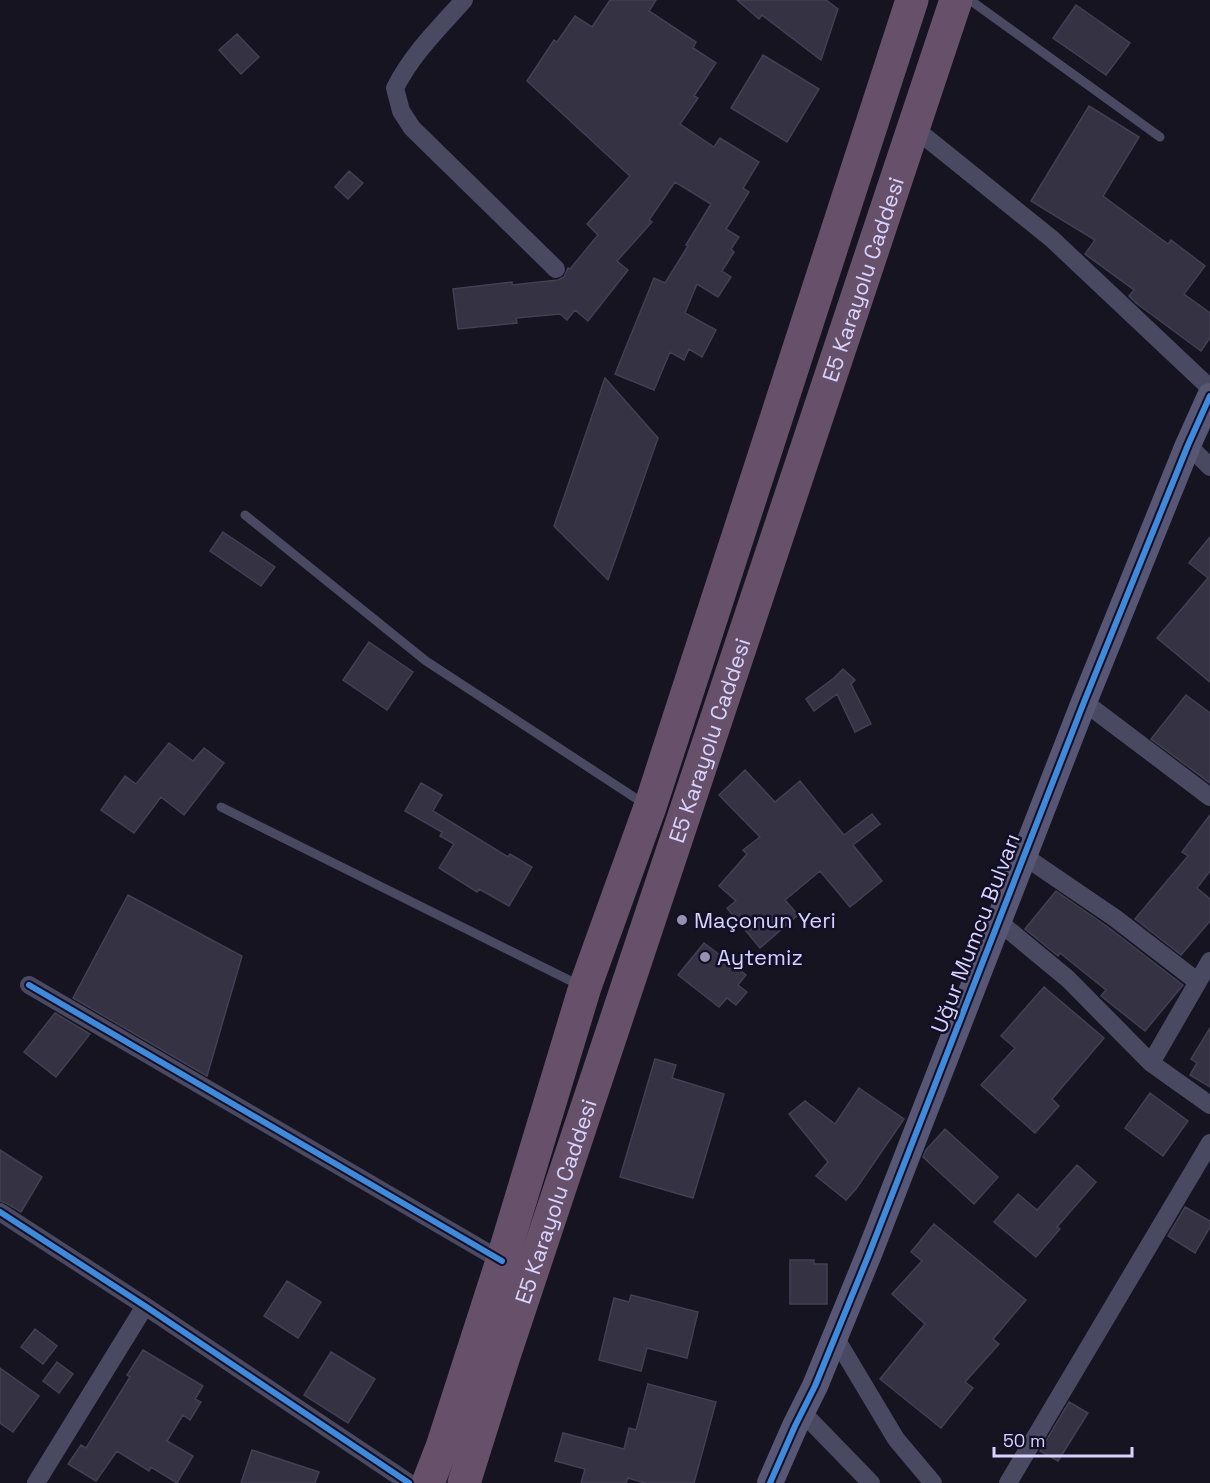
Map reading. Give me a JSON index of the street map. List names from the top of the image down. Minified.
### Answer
{"streets":{"highway":["E5 Karayolu Caddesi"],"street":["Uğur Mumcu Bulvarı"]},"places":["Maçonun Yeri","Aytemiz"],"scale_bar":"50 m"}
